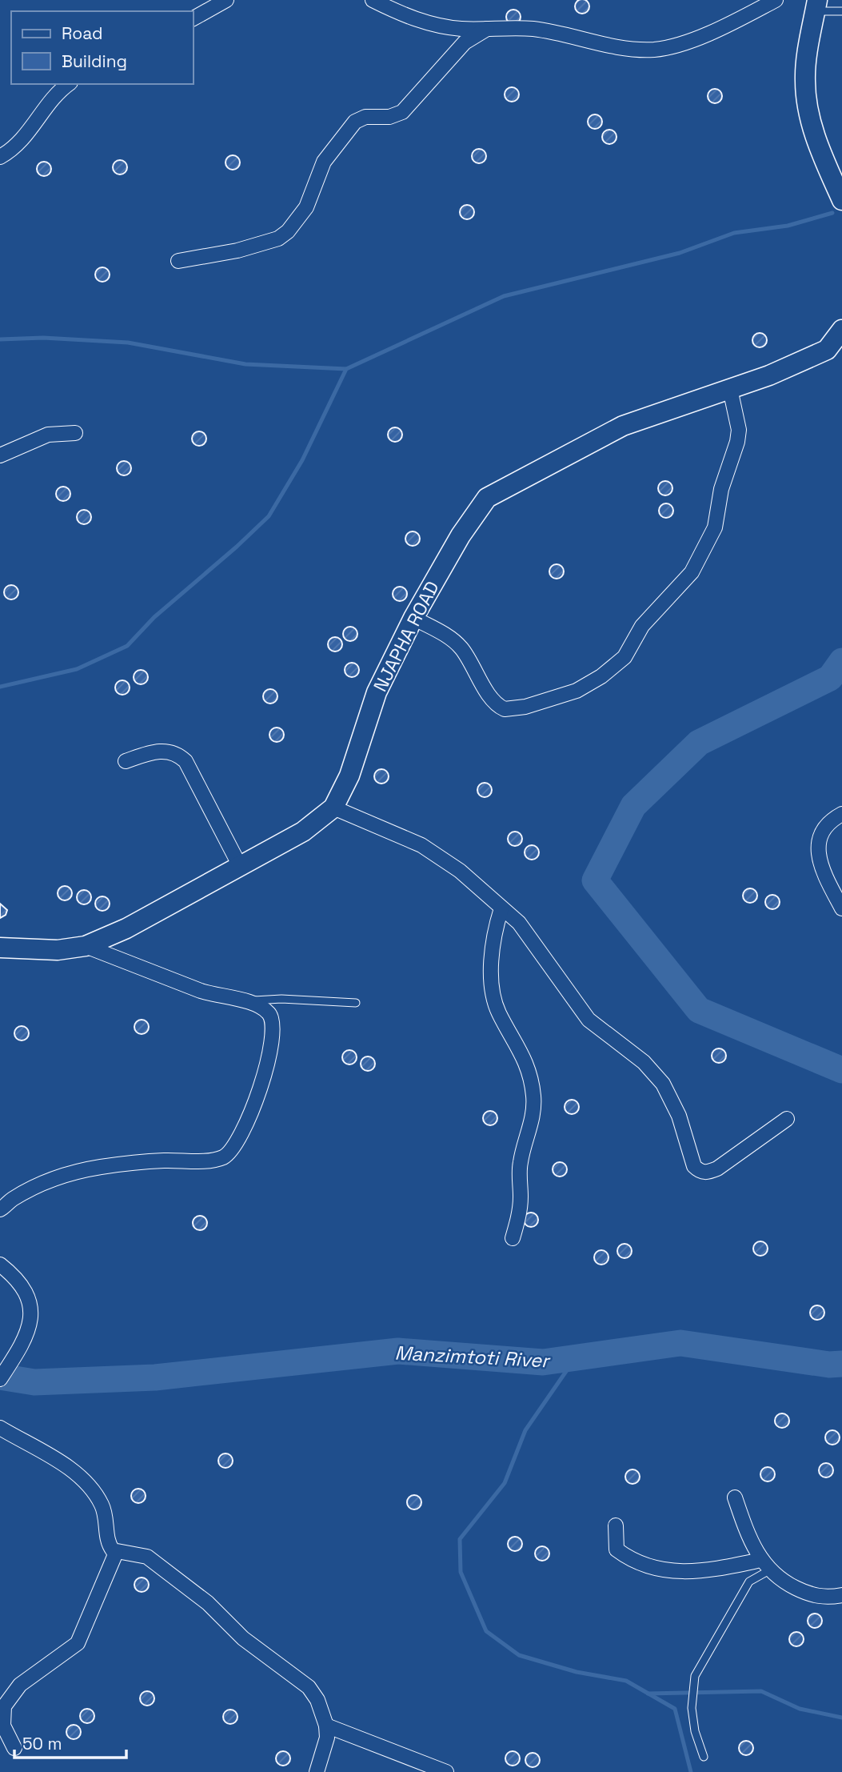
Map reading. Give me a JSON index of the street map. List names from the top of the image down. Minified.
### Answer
{"streets":{"street":["NJAPHA ROAD"]},"water":["Manzimtoti River"],"legend":["Road","Building"],"scale_bar":"50 m"}
